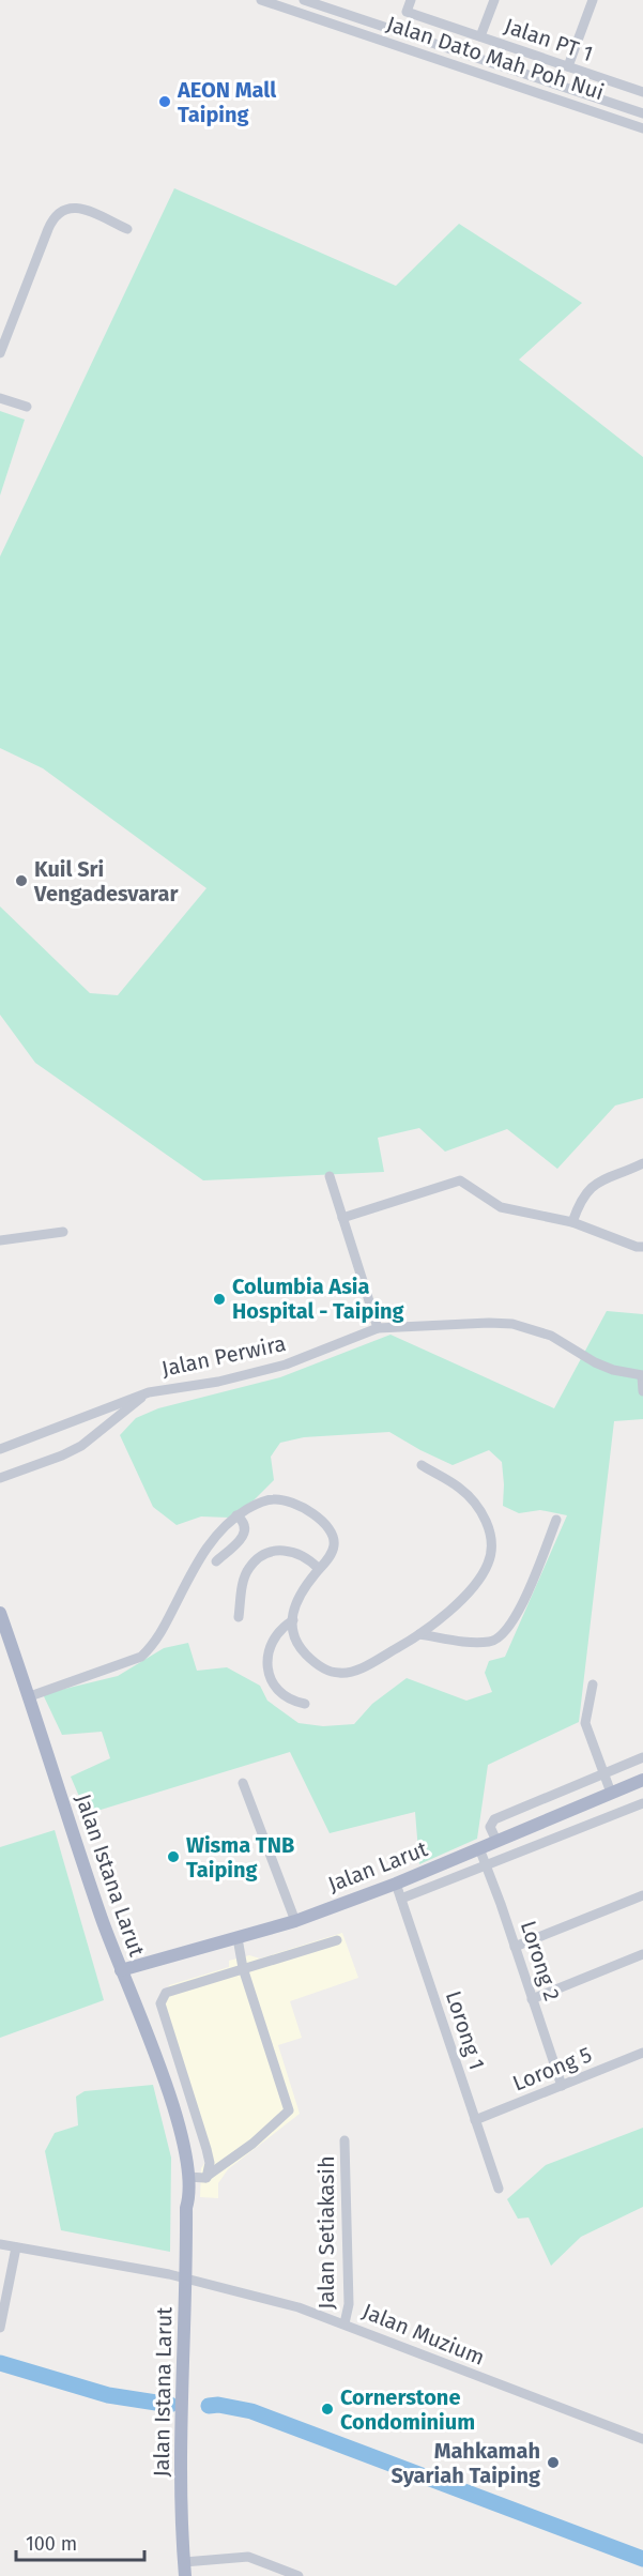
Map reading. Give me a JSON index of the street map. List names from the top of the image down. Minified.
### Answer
{"streets":{"main road":["Jalan Larut","Jalan Istana Larut"],"street":["Jalan PT 1","Jalan Dato Mah Poh Nui","Jalan Perwira","Lorong 2","Lorong 1","Lorong 5","Jalan Setiakasih","Jalan Muzium"]},"crossings":[["Jalan Larut","Jalan Istana Larut"],["Jalan Larut","Lorong 2"],["Jalan Larut","Lorong 1"],["Jalan Istana Larut","Jalan Muzium"],["Lorong 2","Lorong 5"],["Lorong 1","Lorong 5"],["Jalan Setiakasih","Jalan Muzium"]],"places":["AEON Mall Taiping","Kuil Sri Vengadesvarar","Columbia Asia Hospital - Taiping","Wisma TNB Taiping","Cornerstone Condominium","Mahkamah Syariah Taiping"],"scale_bar":"100 m"}
